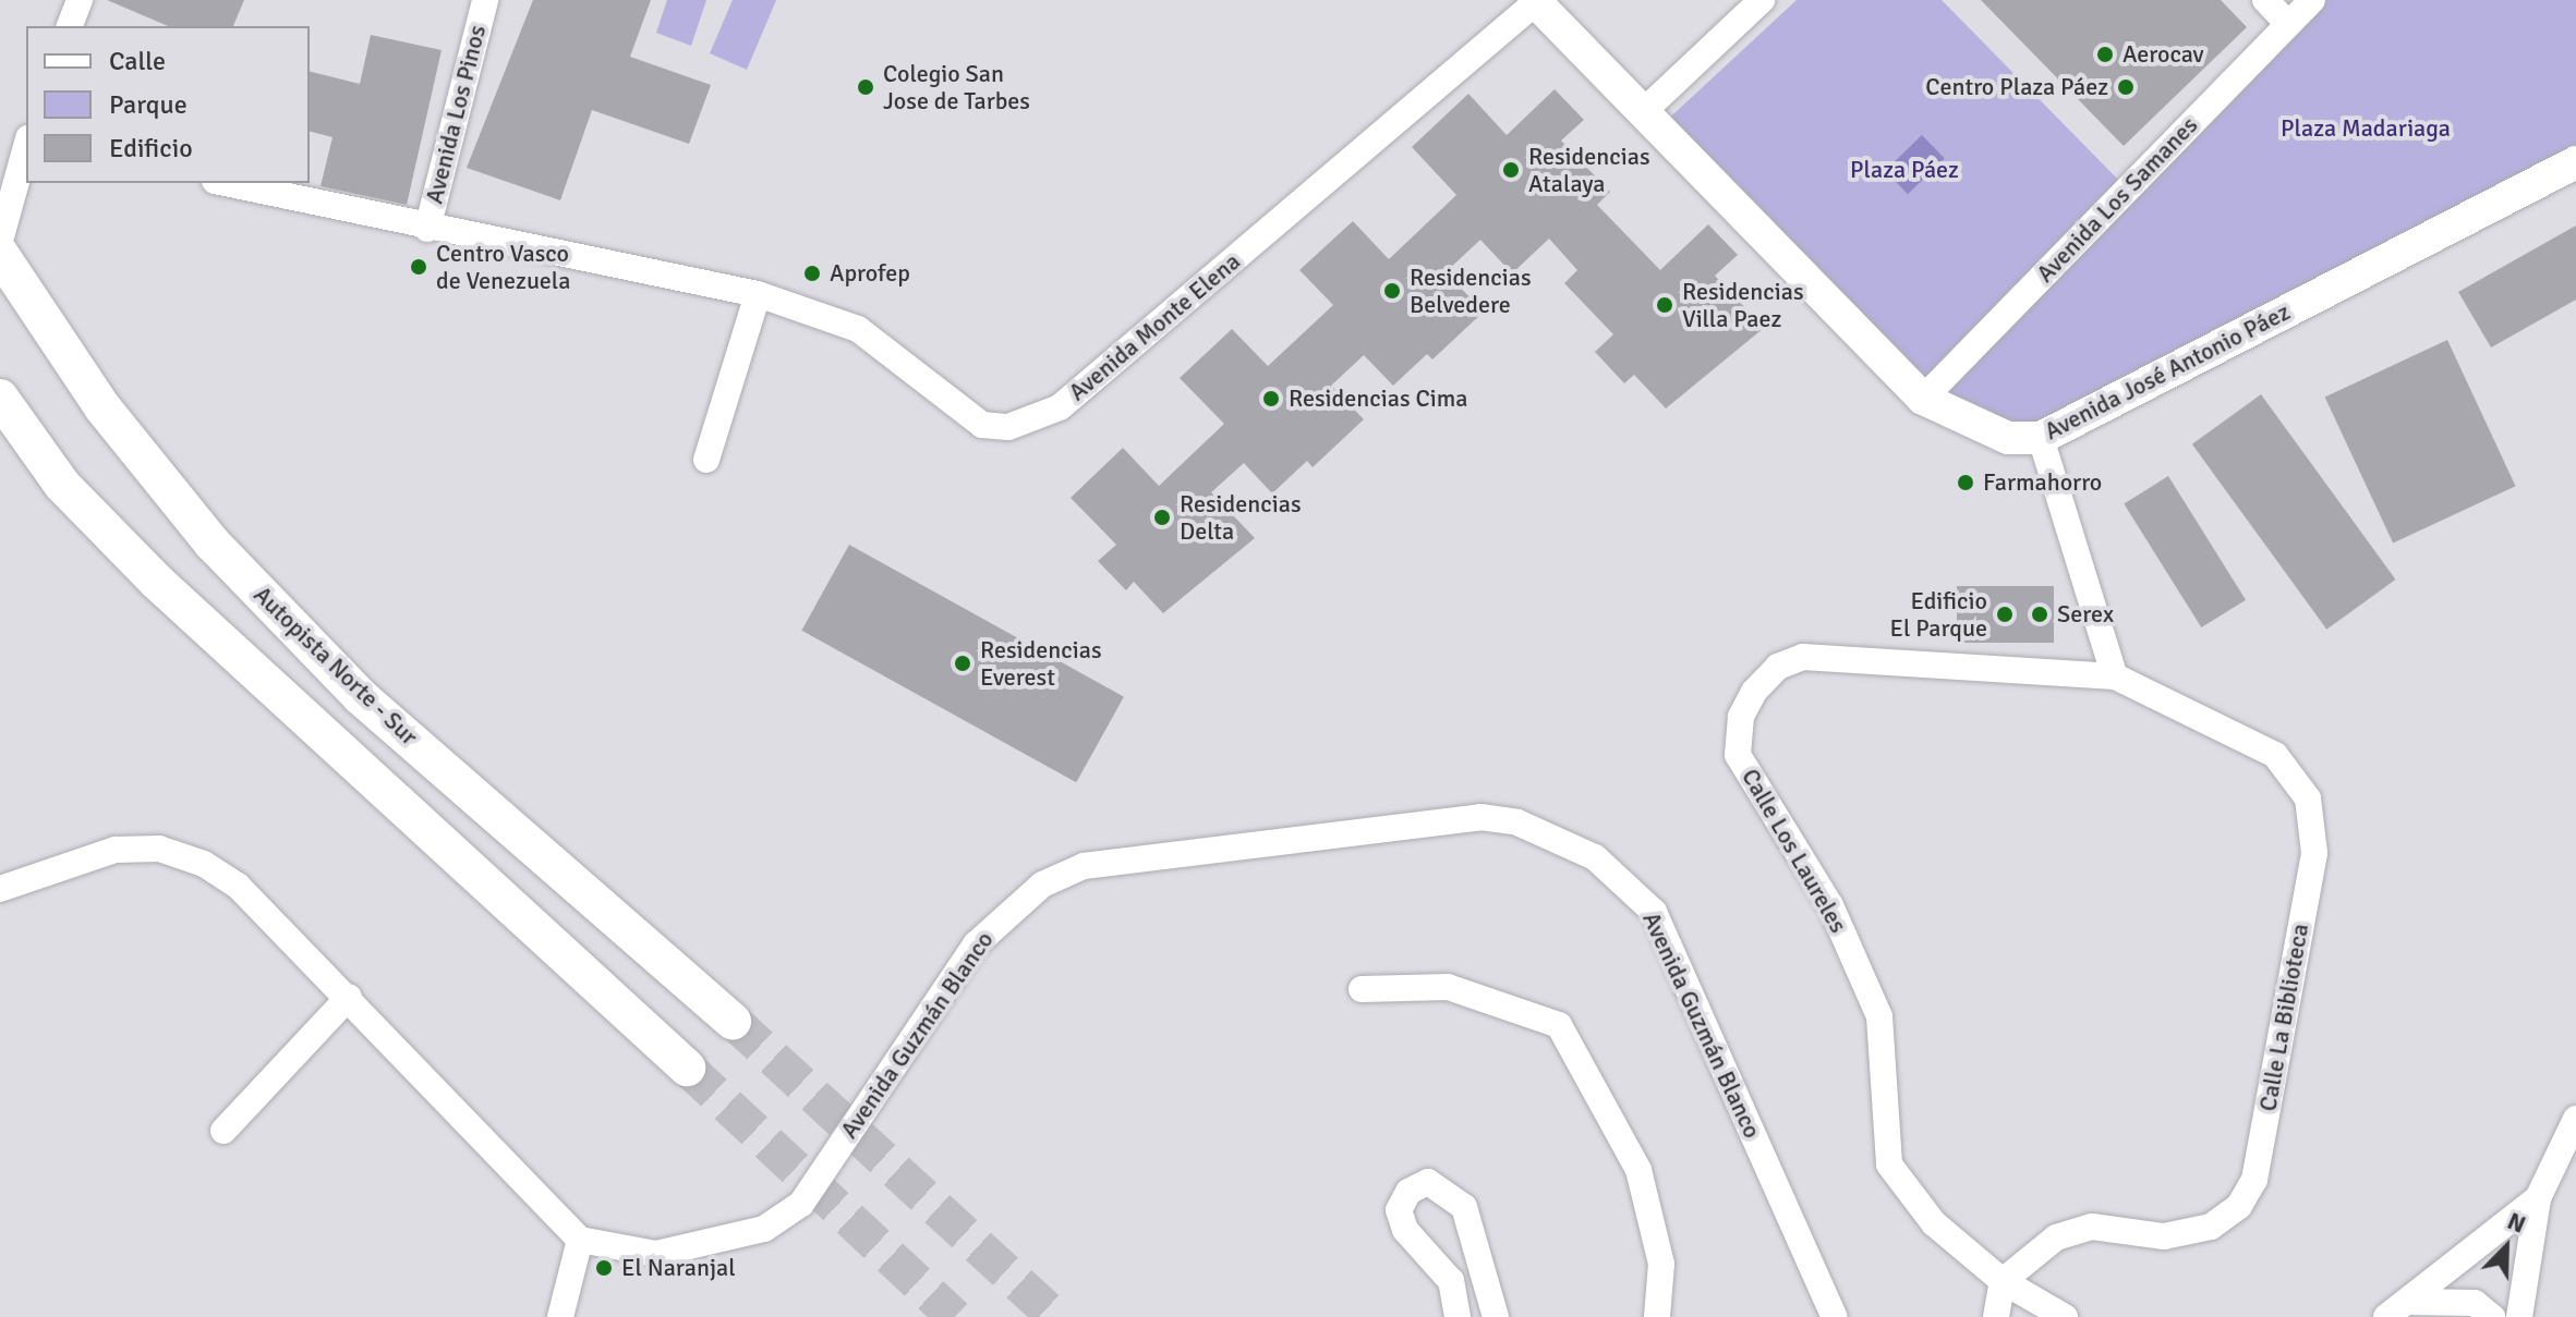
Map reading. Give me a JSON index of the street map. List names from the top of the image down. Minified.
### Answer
{"streets":{"highway":["Autopista Norte - Sur"],"main road":["Avenida José Antonio Páez"],"street":["Avenida Los Pinos","Avenida Los Samanes","Avenida Monte Elena","Calle Los Laureles","Calle La Biblioteca","Avenida Guzmán Blanco"]},"crossings":[["Avenida Los Pinos","Avenida Monte Elena"],["Avenida Los Samanes","Avenida José Antonio Páez"],["Avenida Monte Elena","Avenida José Antonio Páez"],["Calle Los Laureles","Calle La Biblioteca"]],"parks":["Plaza Madariaga","Plaza Páez"],"places":["Aerocav","Colegio San Jose de Tarbes","Centro Plaza Páez","Residencias Atalaya","Centro Vasco de Venezuela","Aprofep","Residencias Belvedere","Residencias Villa Paez","Residencias Cima","Farmahorro","Residencias Delta","Edificio El Parque","Serex","Residencias Everest","El Naranjal"],"legend":["Calle","Parque","Edificio"],"north":"top right"}
